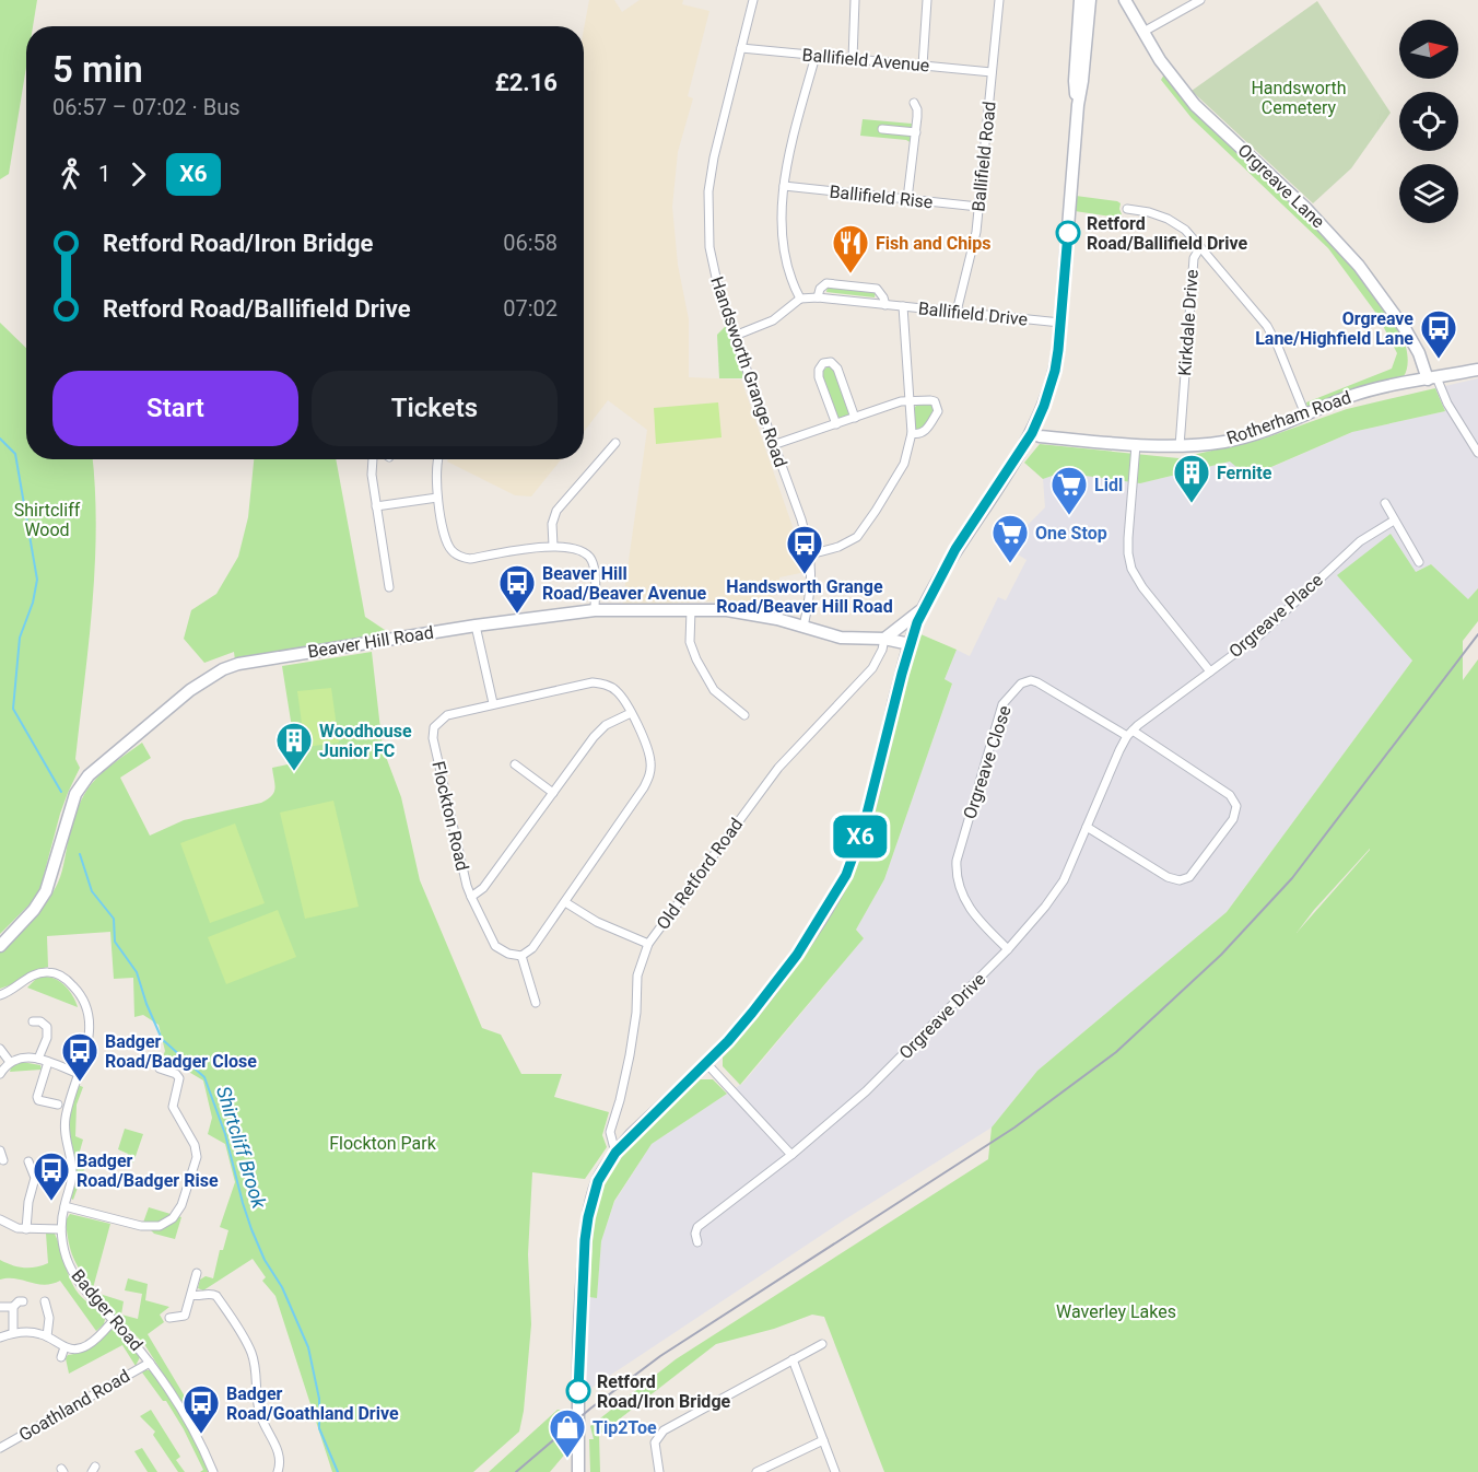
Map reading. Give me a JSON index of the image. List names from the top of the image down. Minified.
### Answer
{"streets":{"main road":["Orgreave Lane","Rotherham Road","Beaver Hill Road"],"street":["Ballifield Avenue","Ballifield Road","Ballifield Rise","Ballifield Drive","Kirkdale Drive","Handsworth Grange Road","Orgreave Place","Orgreave Close","Flockton Road","Old Retford Road","Orgreave Drive","Badger Road","Goathland Road"]},"crossings":[["Ballifield Avenue","Ballifield Road"],["Ballifield Avenue","Handsworth Grange Road"],["Ballifield Road","Ballifield Rise"],["Ballifield Road","Ballifield Drive"],["Orgreave Lane","Rotherham Road"],["Kirkdale Drive","Rotherham Road"],["Handsworth Grange Road","Beaver Hill Road"],["Orgreave Place","Orgreave Close"],["Orgreave Place","Orgreave Drive"],["Beaver Hill Road","Old Retford Road"],["Orgreave Close","Orgreave Drive"],["Badger Road","Goathland Road"]],"water":["Shirtcliff Brook"],"parks":["Handsworth Cemetery","Shirtcliff Wood","Flockton Park","Waverley Lakes"],"places":{"other":["Retford Road/Ballifield Drive","Retford Road/Iron Bridge"],"restaurant":["Fish and Chips"],"bus stop":["Orgreave Lane/Highfield Lane","Handsworth Grange Road/Beaver Hill Road","Beaver Hill Road/Beaver Avenue","Badger Road/Badger Close","Badger Road/Badger Rise","Badger Road/Goathland Drive"],"building":["Fernite","Woodhouse Junior FC"],"supermarket":["Lidl","One Stop"],"shop":["Tip2Toe"]},"lines":["bus line X6"],"north":"right","page":{"on_map":"X6","heading":["5 min","06:57 – 07:02 · Bus","£2.16"],"legs":["1","X6"],"list":[{"name":"Retford Road/Iron Bridge","value":"06:58"},{"name":"Retford Road/Ballifield Drive","value":"07:02"}],"buttons":["Start","Tickets"]}}
